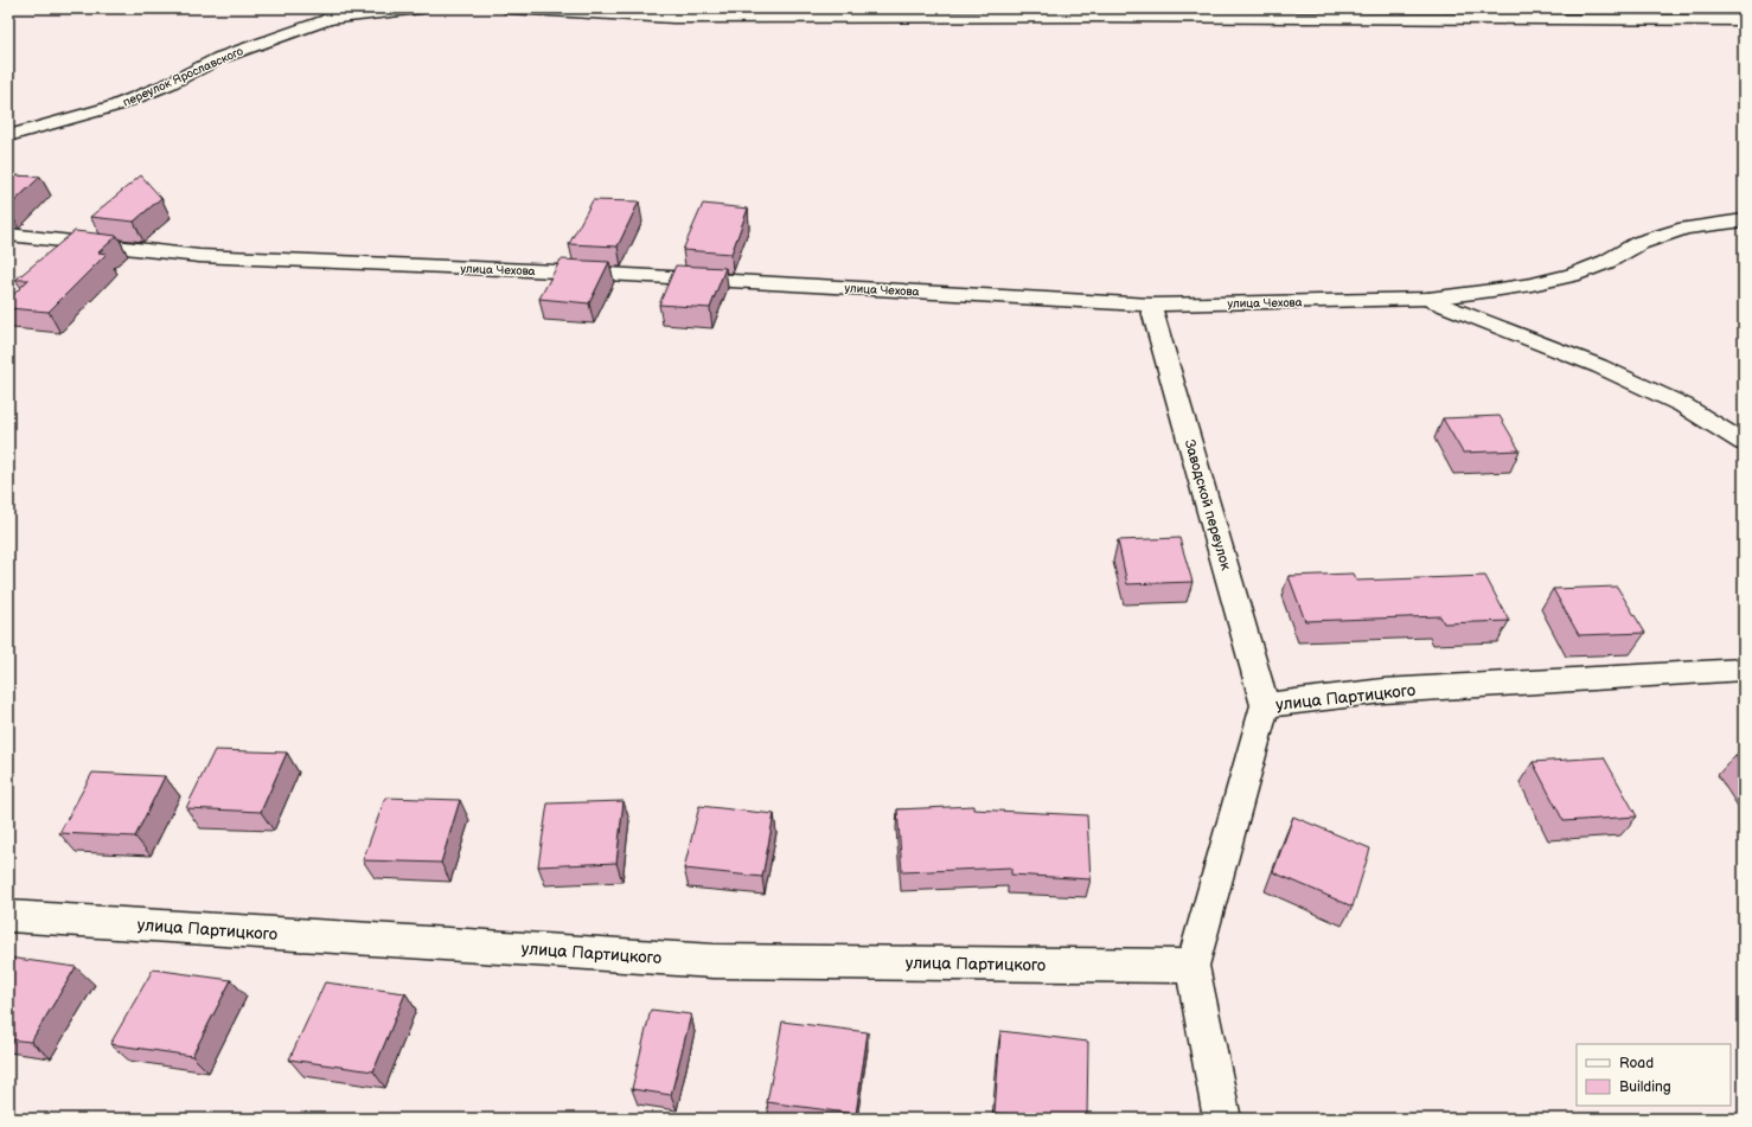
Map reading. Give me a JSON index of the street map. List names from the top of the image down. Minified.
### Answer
{"streets":{"street":["переулок Ярославского","улица Чехова","Заводской переулок","улица Партицкого"]},"crossings":[["улица Чехова","Заводской переулок"],["Заводской переулок","улица Партицкого"]],"legend":["Road","Building"]}
